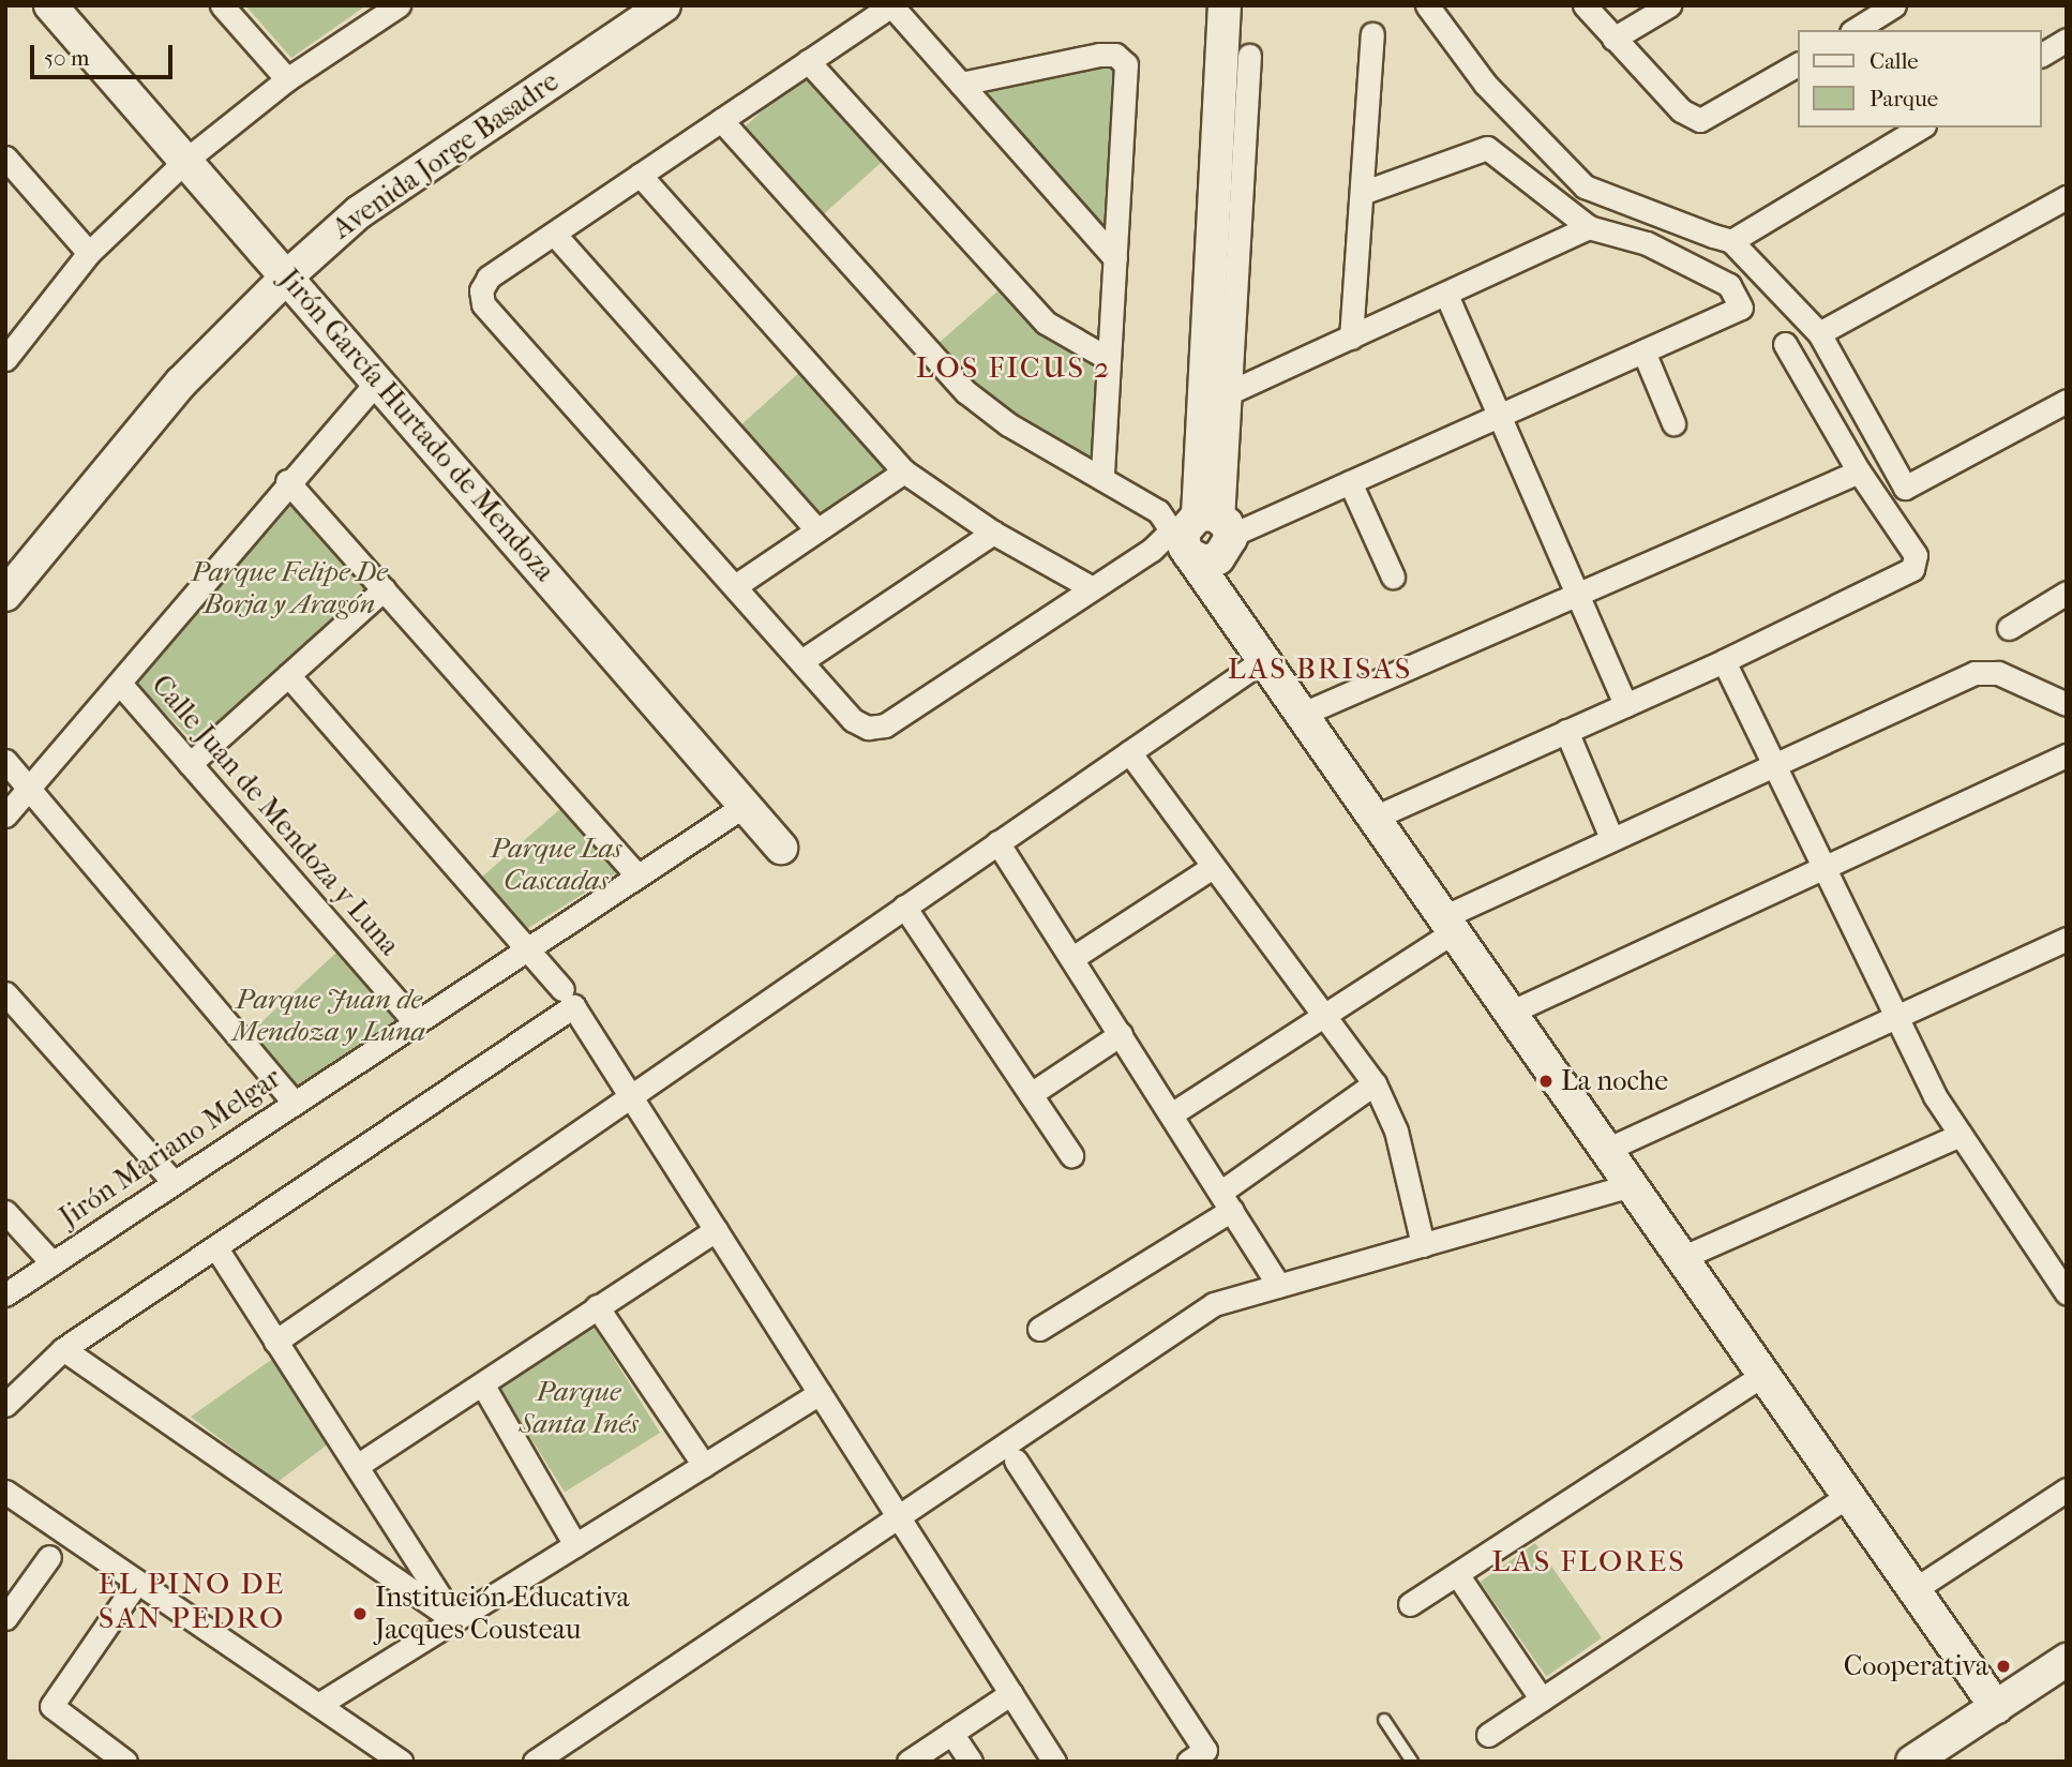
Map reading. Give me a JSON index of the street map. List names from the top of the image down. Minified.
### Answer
{"streets":{"street":["Avenida Jorge Basadre","Jirón García Hurtado de Mendoza","Calle Juan de Mendoza y Luna","Jirón Mariano Melgar"]},"crossings":[["Avenida Jorge Basadre","Jirón García Hurtado de Mendoza"],["Jirón García Hurtado de Mendoza","Jirón Mariano Melgar"],["Calle Juan de Mendoza y Luna","Jirón Mariano Melgar"]],"districts":["LOS FICUS 2","LAS BRISAS","LAS FLORES","EL PINO DE SAN PEDRO"],"parks":["Parque Felipe De Borja y Aragón","Parque Las Cascadas","Parque Juan de Mendoza y Luna","Parque Santa Inés"],"places":["La noche","Institución Educativa Jacques Cousteau","Cooperativa"],"legend":["Calle","Parque"],"scale_bar":"50 m"}
